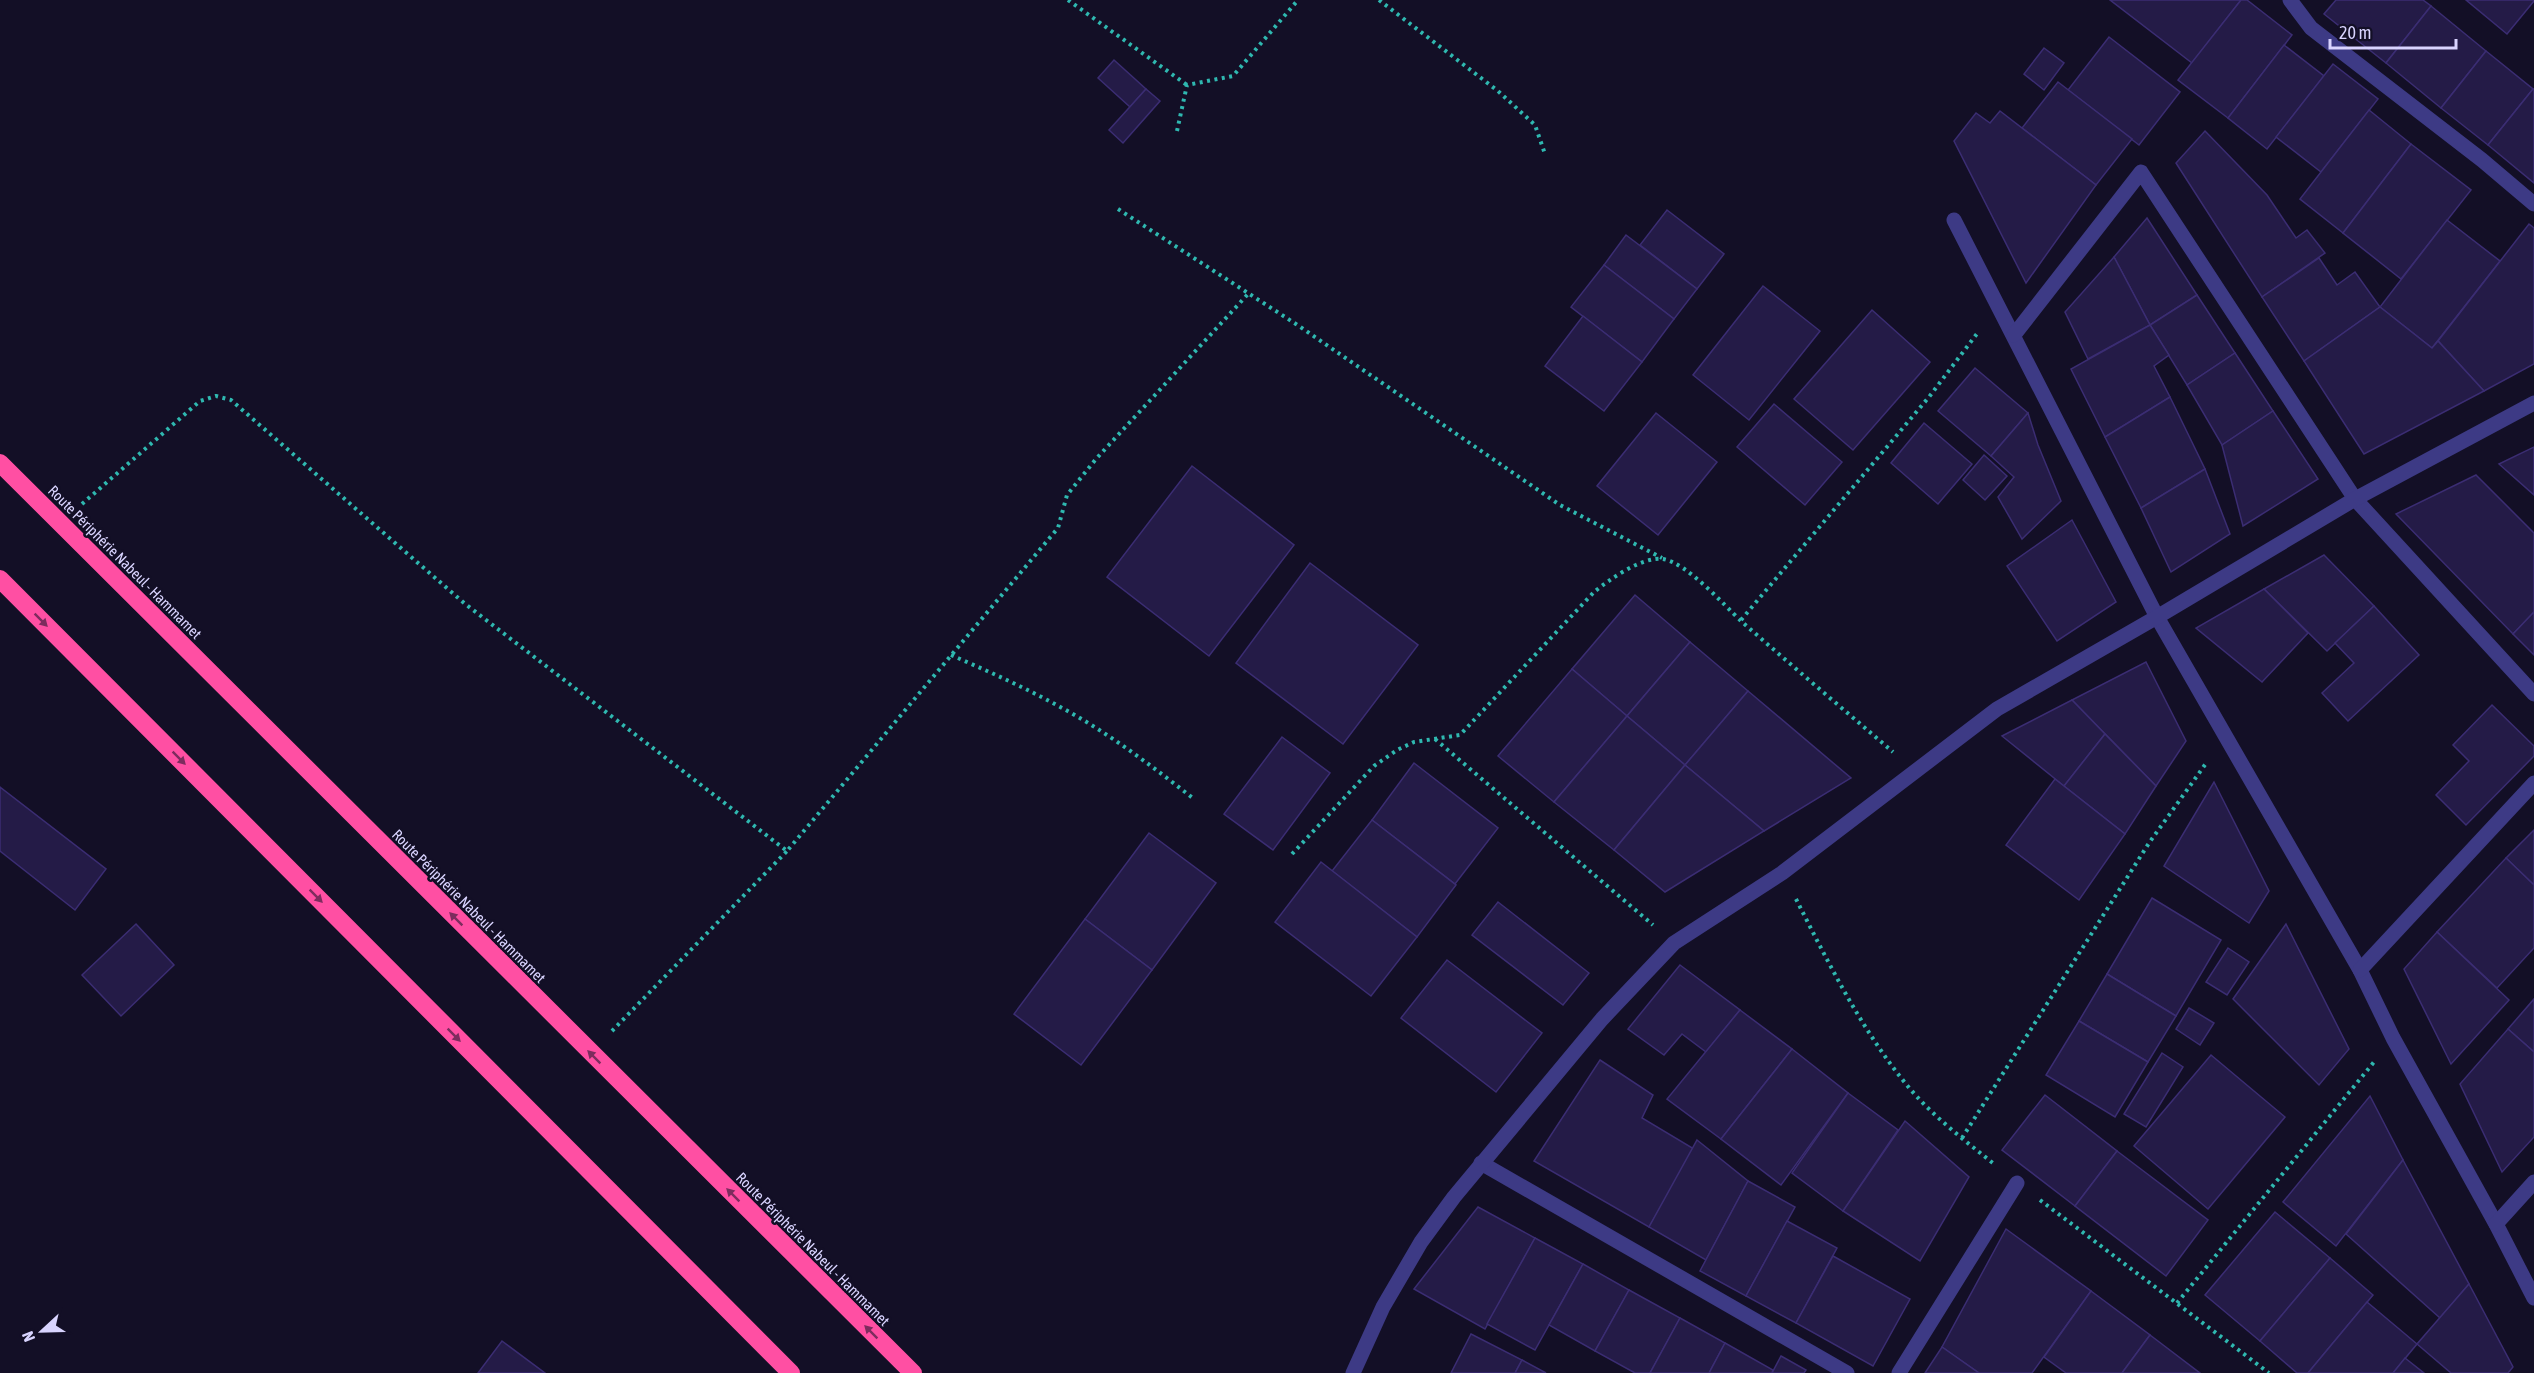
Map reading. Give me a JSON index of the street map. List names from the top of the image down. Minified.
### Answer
{"streets":{"highway":["Route Périphérie Nabeul - Hammamet"]},"scale_bar":"20 m","north":"left"}
